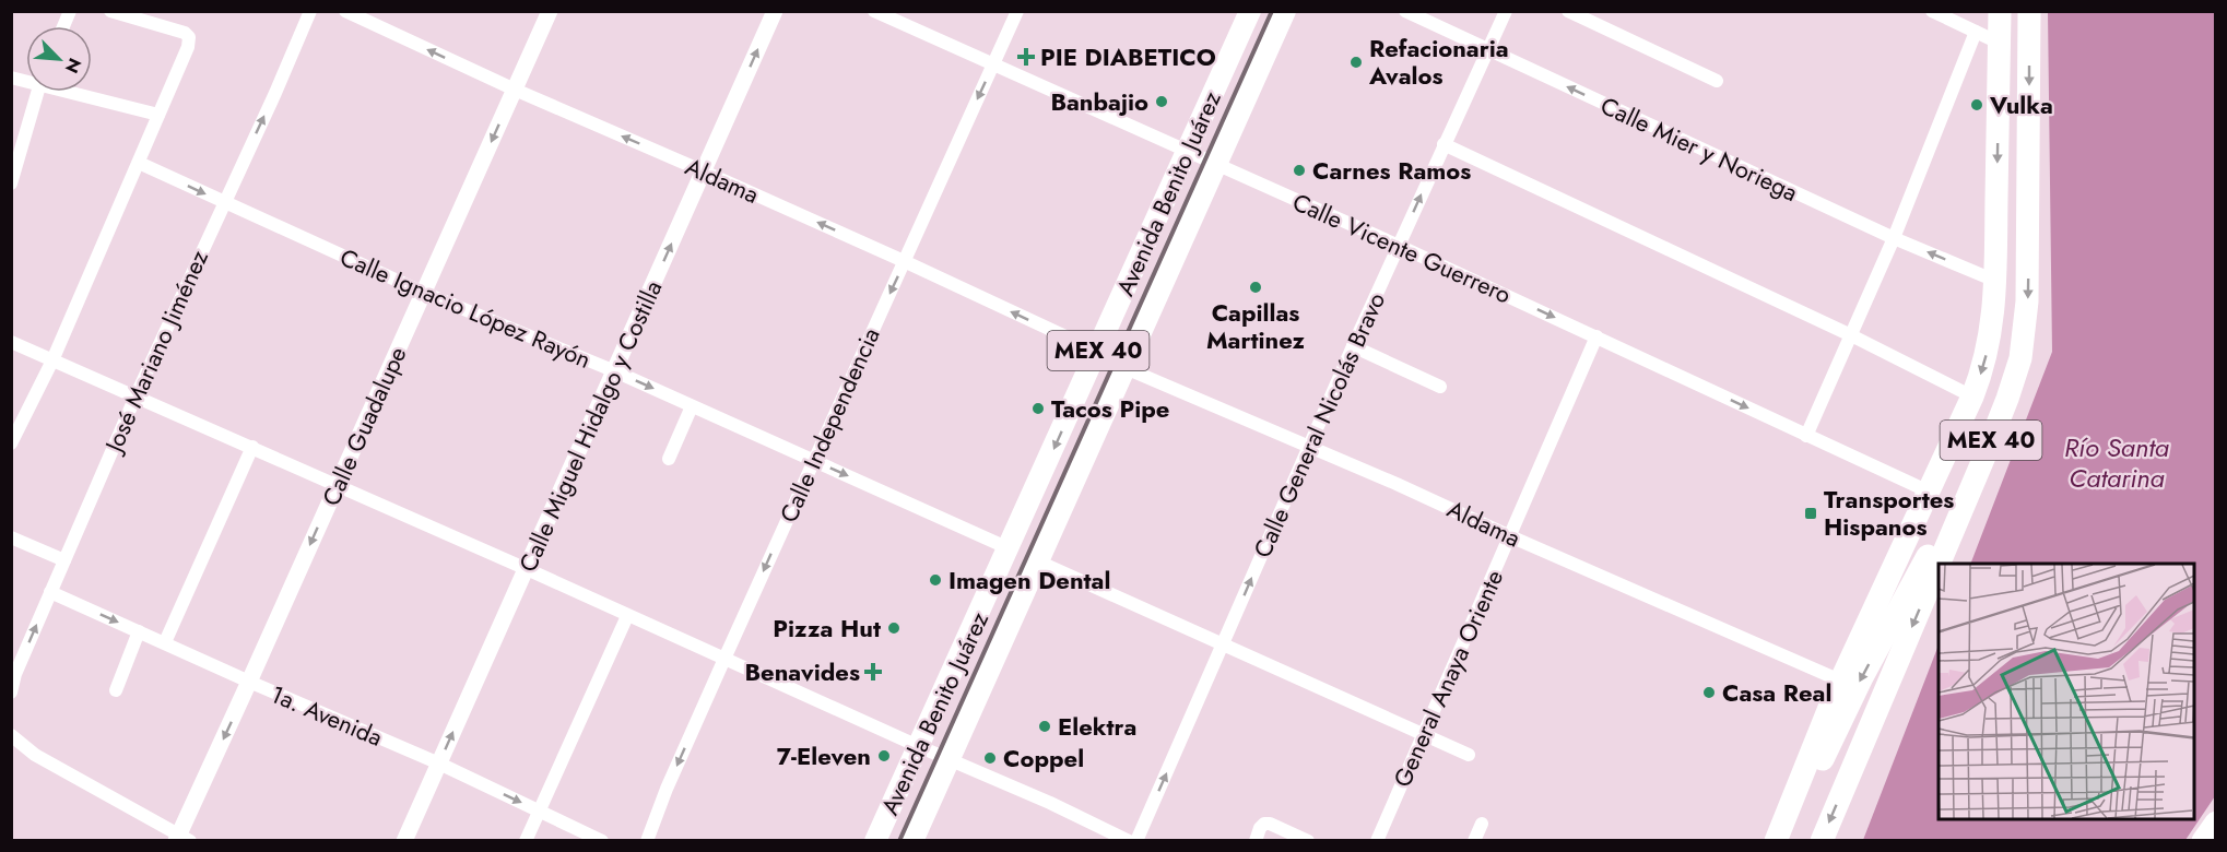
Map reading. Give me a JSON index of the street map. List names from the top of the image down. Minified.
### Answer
{"streets":{"highway":["MEX 40"],"main road":["Avenida Benito Juárez"],"street":["Calle Mier y Noriega","Aldama","Calle Vicente Guerrero","Calle Ignacio López Rayón","José Mariano Jiménez","Calle Independencia","Calle General Nicolás Bravo","Calle Guadalupe","Calle Miguel Hidalgo y Costilla","General Anaya Oriente","1a. Avenida"]},"crossings":[["Calle Mier y Noriega","MEX 40"],["Calle Mier y Noriega","Calle General Nicolás Bravo"],["Aldama","Avenida Benito Juárez"],["Aldama","MEX 40"],["Aldama","Calle Independencia"],["Aldama","Calle General Nicolás Bravo"],["Aldama","Calle Guadalupe"],["Aldama","Calle Miguel Hidalgo y Costilla"],["Aldama","General Anaya Oriente"],["Avenida Benito Juárez","Calle Vicente Guerrero"],["Avenida Benito Juárez","Calle Ignacio López Rayón"],["Calle Vicente Guerrero","MEX 40"],["Calle Vicente Guerrero","Calle Independencia"],["Calle Vicente Guerrero","Calle General Nicolás Bravo"],["Calle Vicente Guerrero","General Anaya Oriente"],["Calle Ignacio López Rayón","José Mariano Jiménez"],["Calle Ignacio López Rayón","Calle Independencia"],["Calle Ignacio López Rayón","Calle Guadalupe"],["Calle Ignacio López Rayón","Calle Miguel Hidalgo y Costilla"],["José Mariano Jiménez","1a. Avenida"],["Calle Guadalupe","1a. Avenida"],["Calle Miguel Hidalgo y Costilla","1a. Avenida"]],"one_way":["Aldama","Calle Ignacio López Rayón","Calle Independencia","Calle General Nicolás Bravo"],"water":["Río Santa Catarina"],"places":{"health":["PIE DIABETICO","Benavides"],"other":["Refacionaria Avalos","Banbajio","Vulka","Carnes Ramos","Capillas Martinez","Tacos Pipe","Imagen Dental","Pizza Hut","Casa Real","Elektra","7-Eleven","Coppel"],"transit":["Transportes Hispanos"]},"north":"bottom right"}
